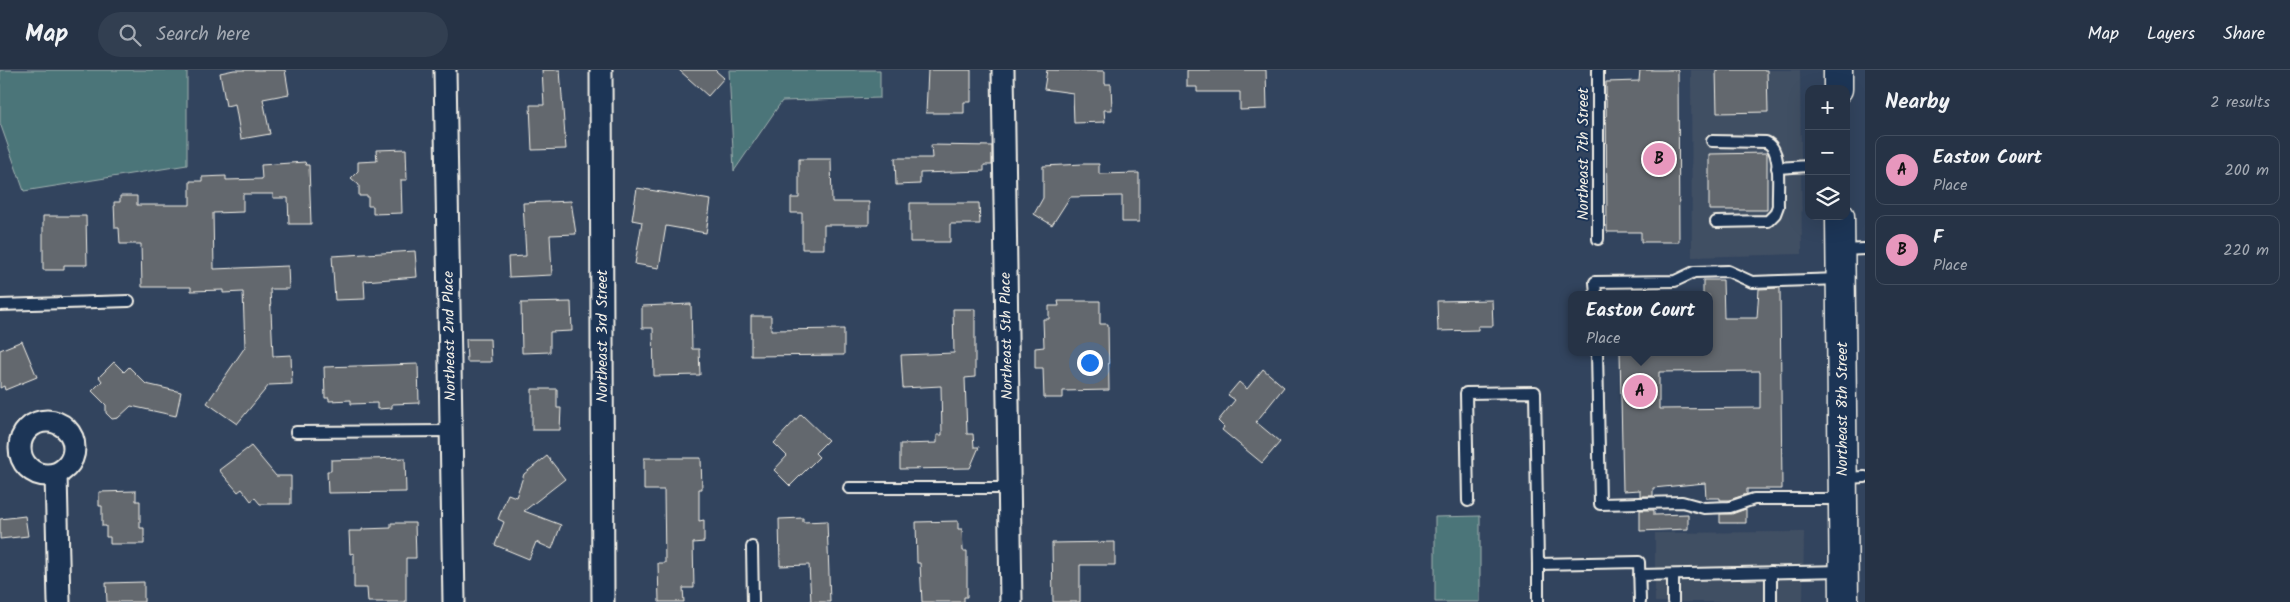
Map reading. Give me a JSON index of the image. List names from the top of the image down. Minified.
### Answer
{"streets":{"main road":["Northeast 8th Street"],"street":["Northeast 2nd Place","Northeast 3rd Street","Northeast 5th Place"],"lane":["Northeast 7th Street"]},"page":{"header":"Map","search":"Search here","nav":["Map","Layers","Share"],"heading":["Nearby","2 results"],"map_buttons":["+","−"],"list":[{"mark":"A","name":"Easton Court","note":"Place","value":"200 m"},{"mark":"B","name":"F","note":"Place","value":"220 m"}],"pins":["B","A"],"popup":["Easton Court","Place"]}}
